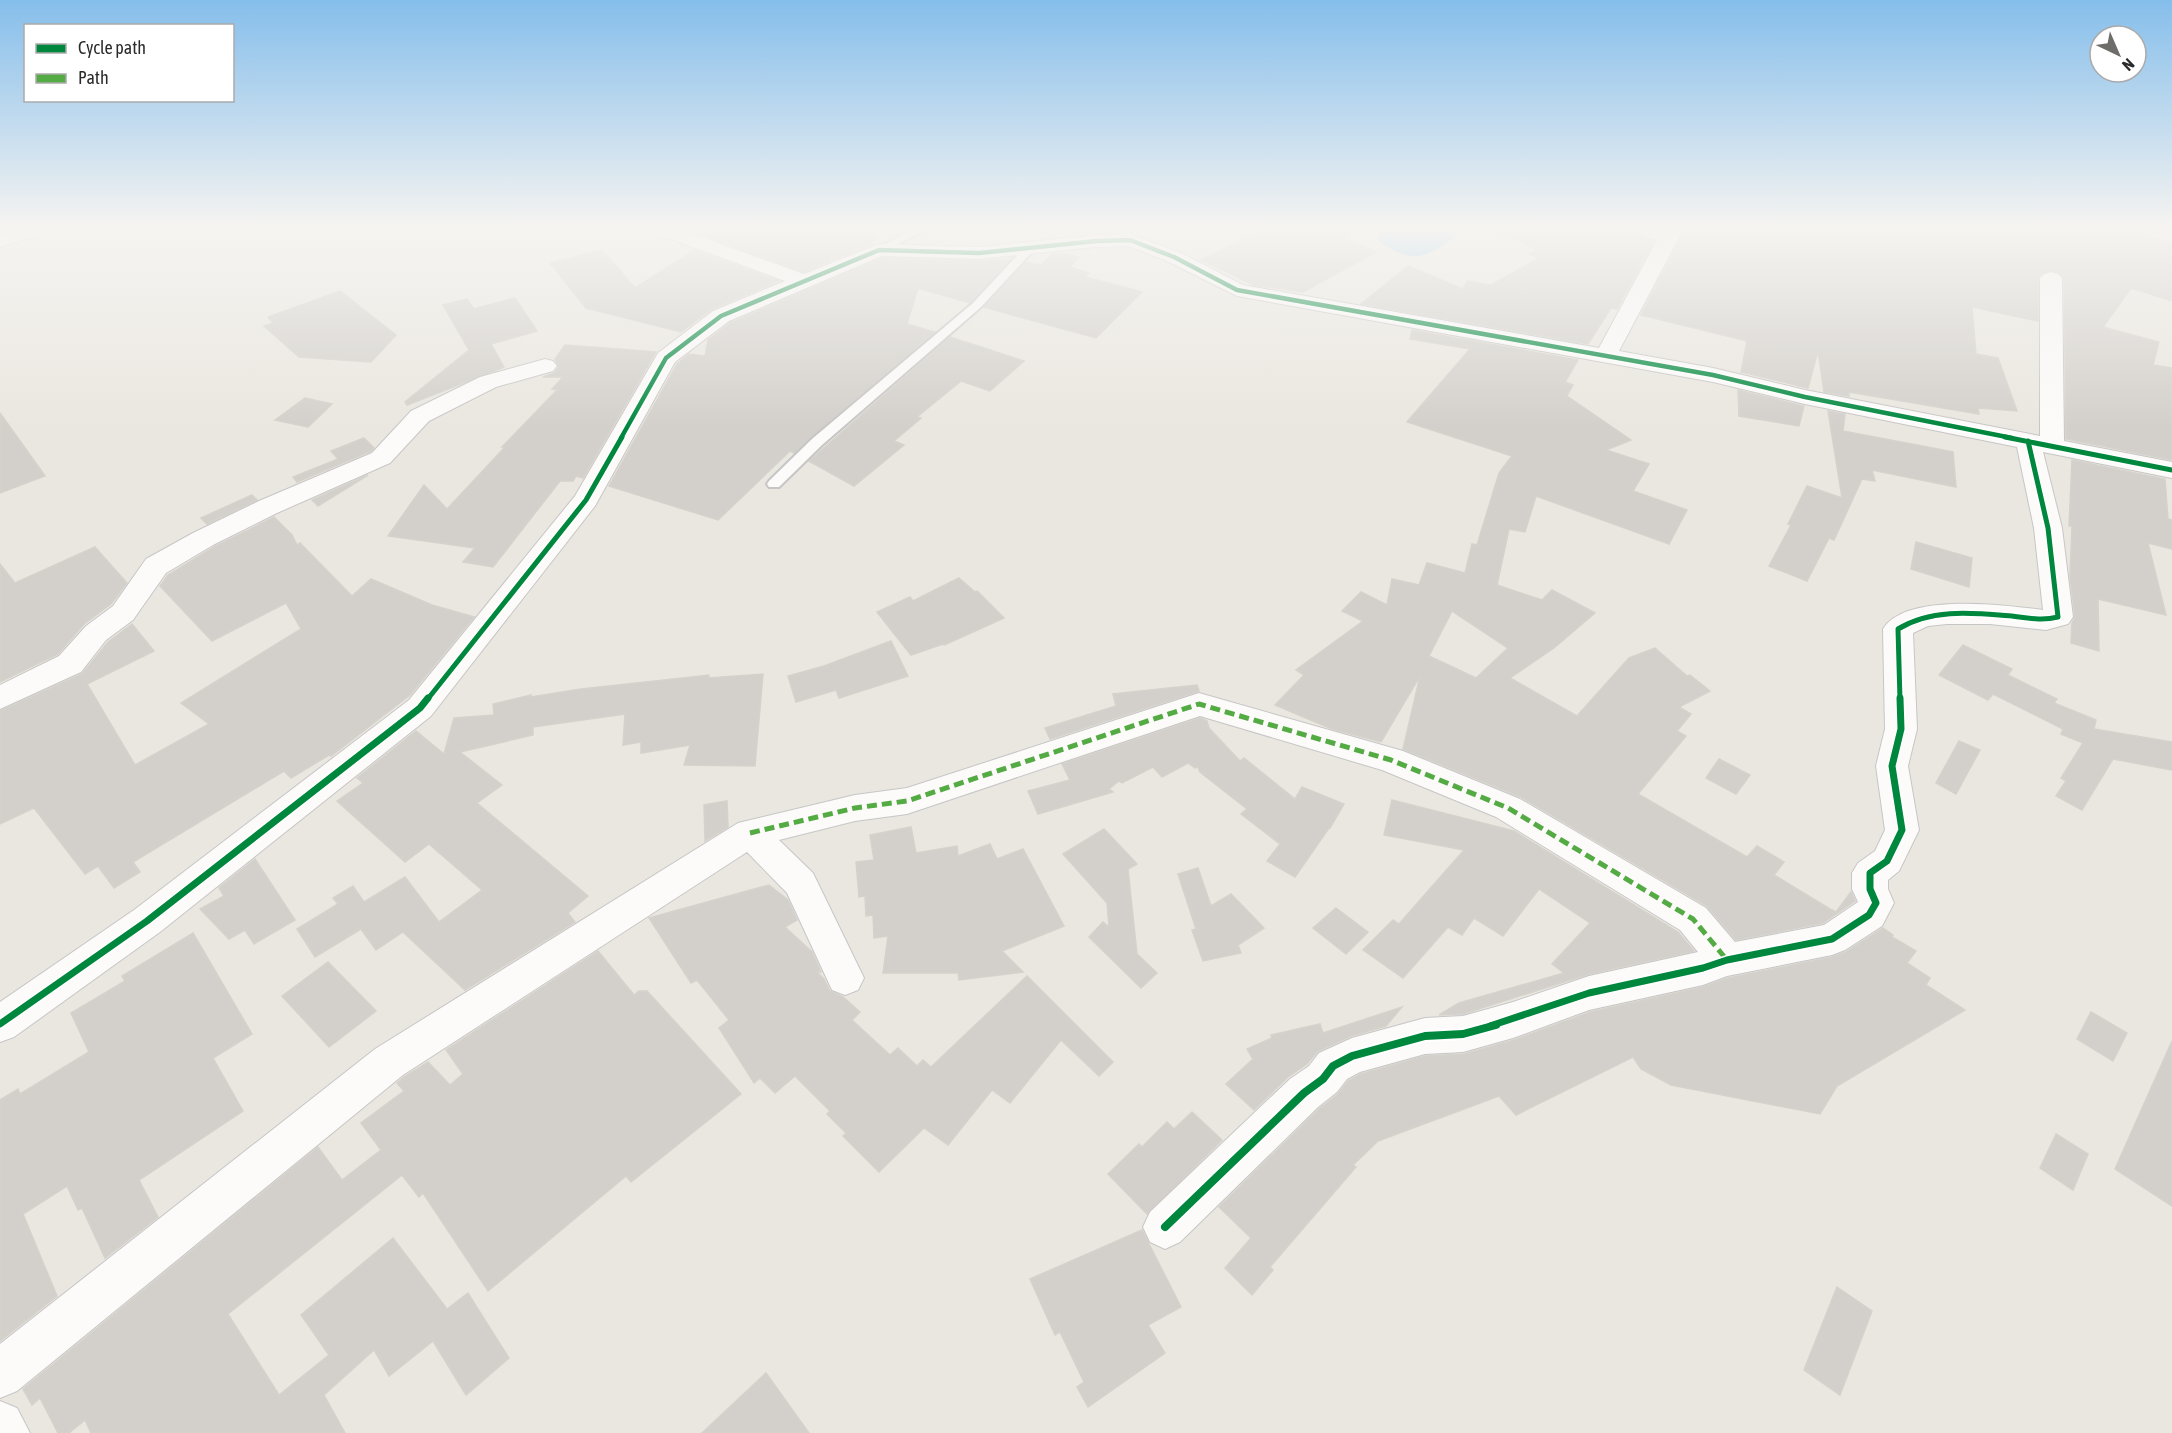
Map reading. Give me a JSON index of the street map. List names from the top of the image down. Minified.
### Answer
{"legend":["Cycle path","Path"],"north":"bottom right"}
